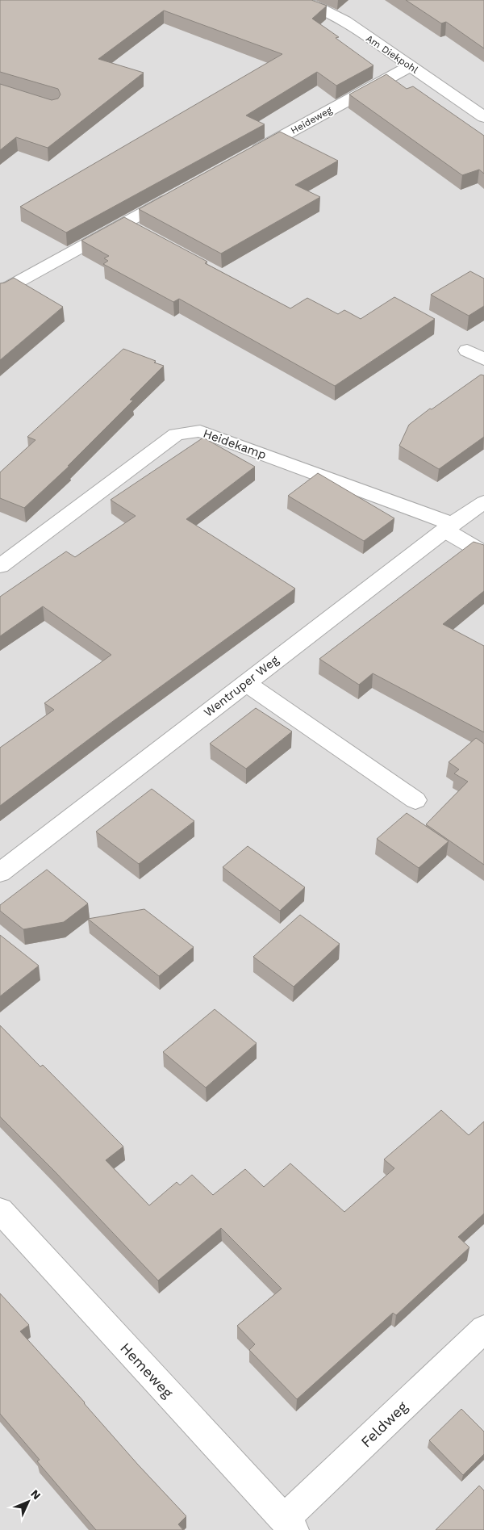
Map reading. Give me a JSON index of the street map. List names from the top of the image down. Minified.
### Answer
{"streets":{"street":["Am Diekpohl","Heideweg","Heidekamp","Wentruper Weg","Hemeweg","Feldweg"]},"crossings":[["Am Diekpohl","Heideweg"],["Heidekamp","Wentruper Weg"],["Hemeweg","Feldweg"]],"north":"top right"}
